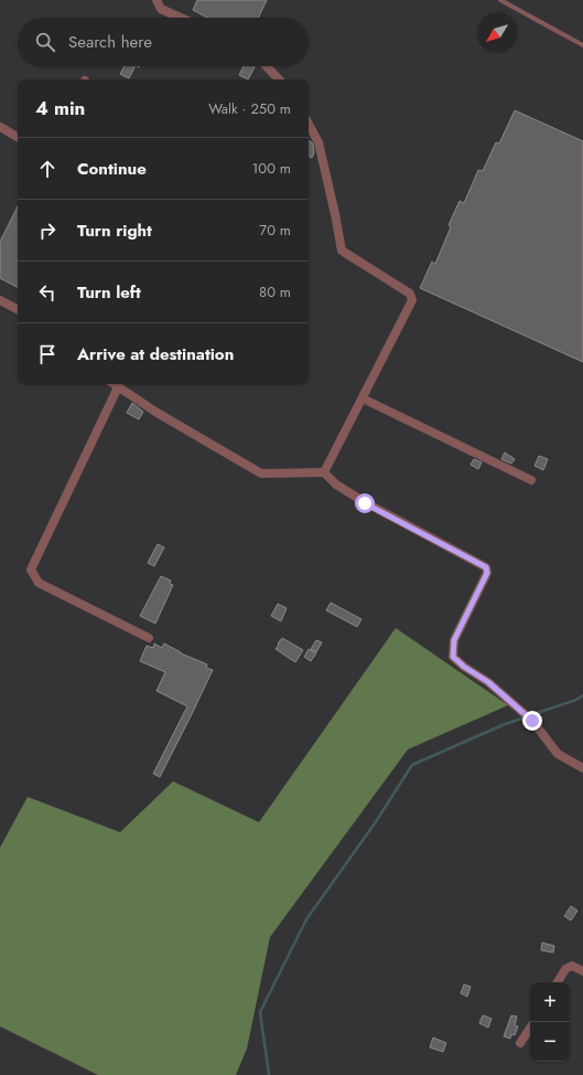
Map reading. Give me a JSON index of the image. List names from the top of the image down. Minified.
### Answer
{"north":"bottom left","page":{"search":"Search here","heading":["4 min","Walk · 250 m"],"list":[["Continue","100 m"],["Turn right","70 m"],["Turn left","80 m"],"Arrive at destination"],"map_buttons":["+","−"]}}
